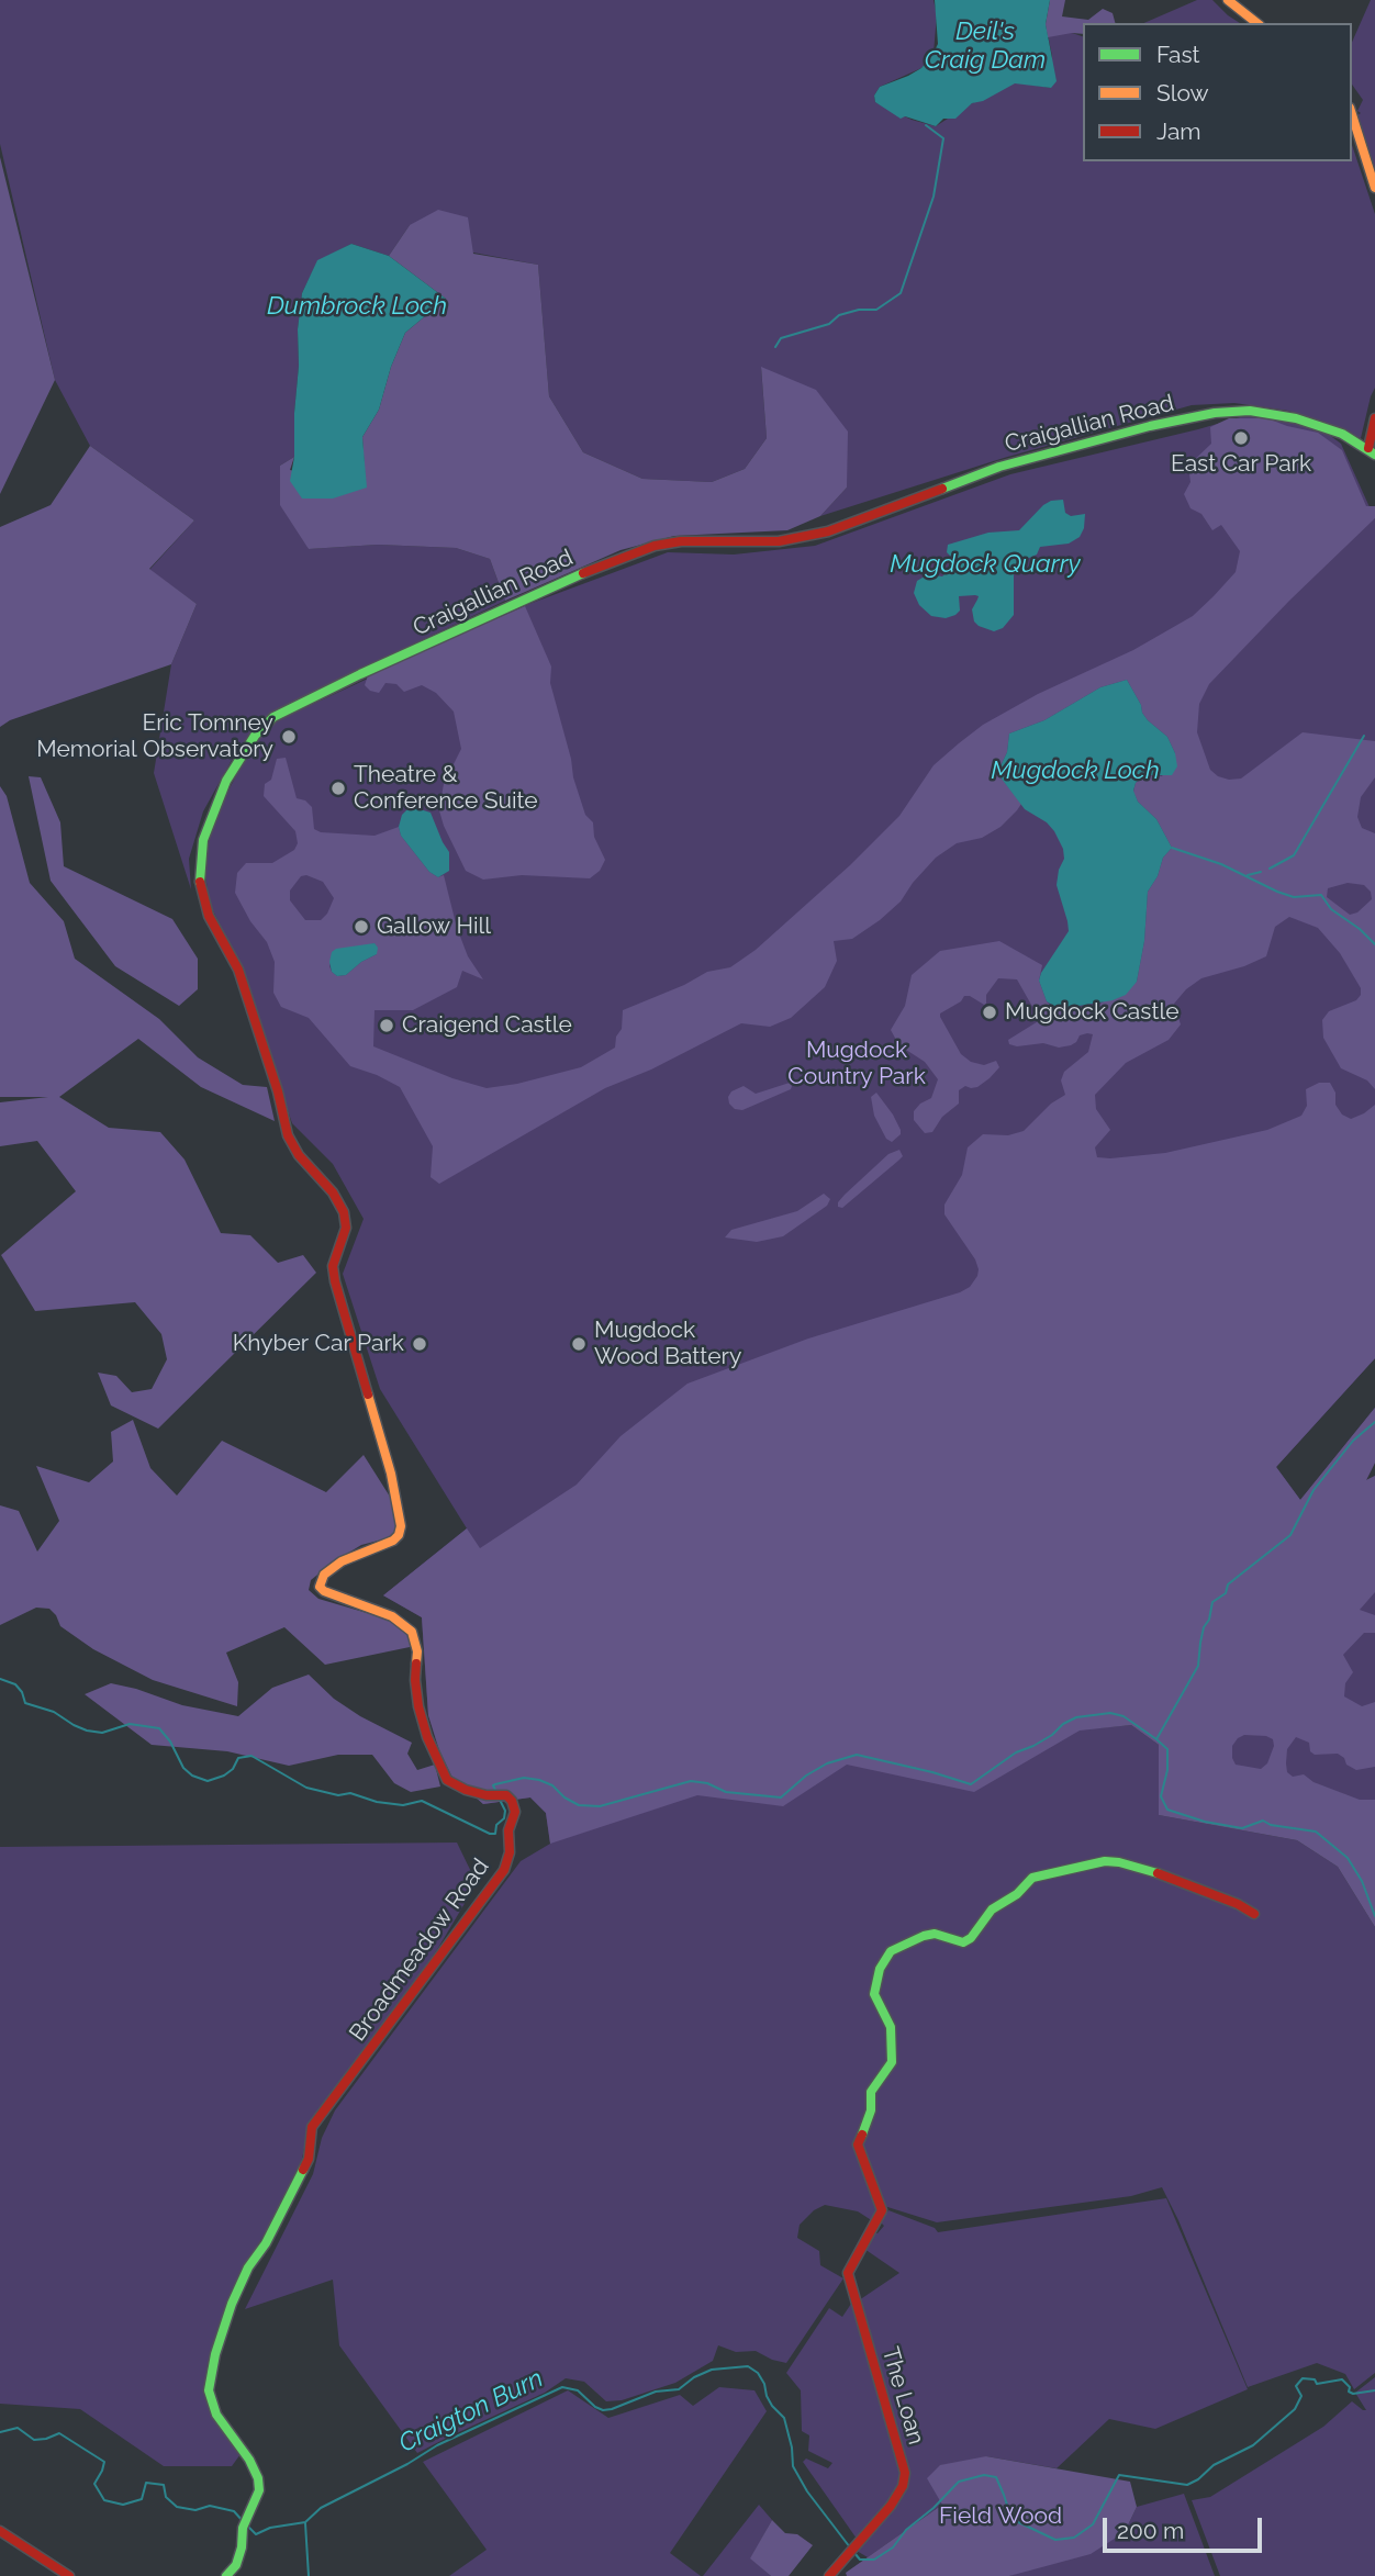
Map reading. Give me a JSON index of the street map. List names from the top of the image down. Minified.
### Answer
{"streets":{"street":["Craigallian Road","Broadmeadow Road","The Loan"]},"crossings":[["Craigallian Road","Broadmeadow Road"]],"water":["Deil's Craig Dam","Dumbrock Loch","Mugdock Quarry","Mugdock Loch","Craigton Burn"],"parks":["Mugdock Country Park","Field Wood"],"places":["East Car Park","Eric Tomney Memorial Observatory","Theatre & Conference Suite","Gallow Hill","Mugdock Castle","Craigend Castle","Khyber Car Park","Mugdock Wood Battery"],"legend":["Fast","Slow","Jam"],"scale_bar":"200 m"}
